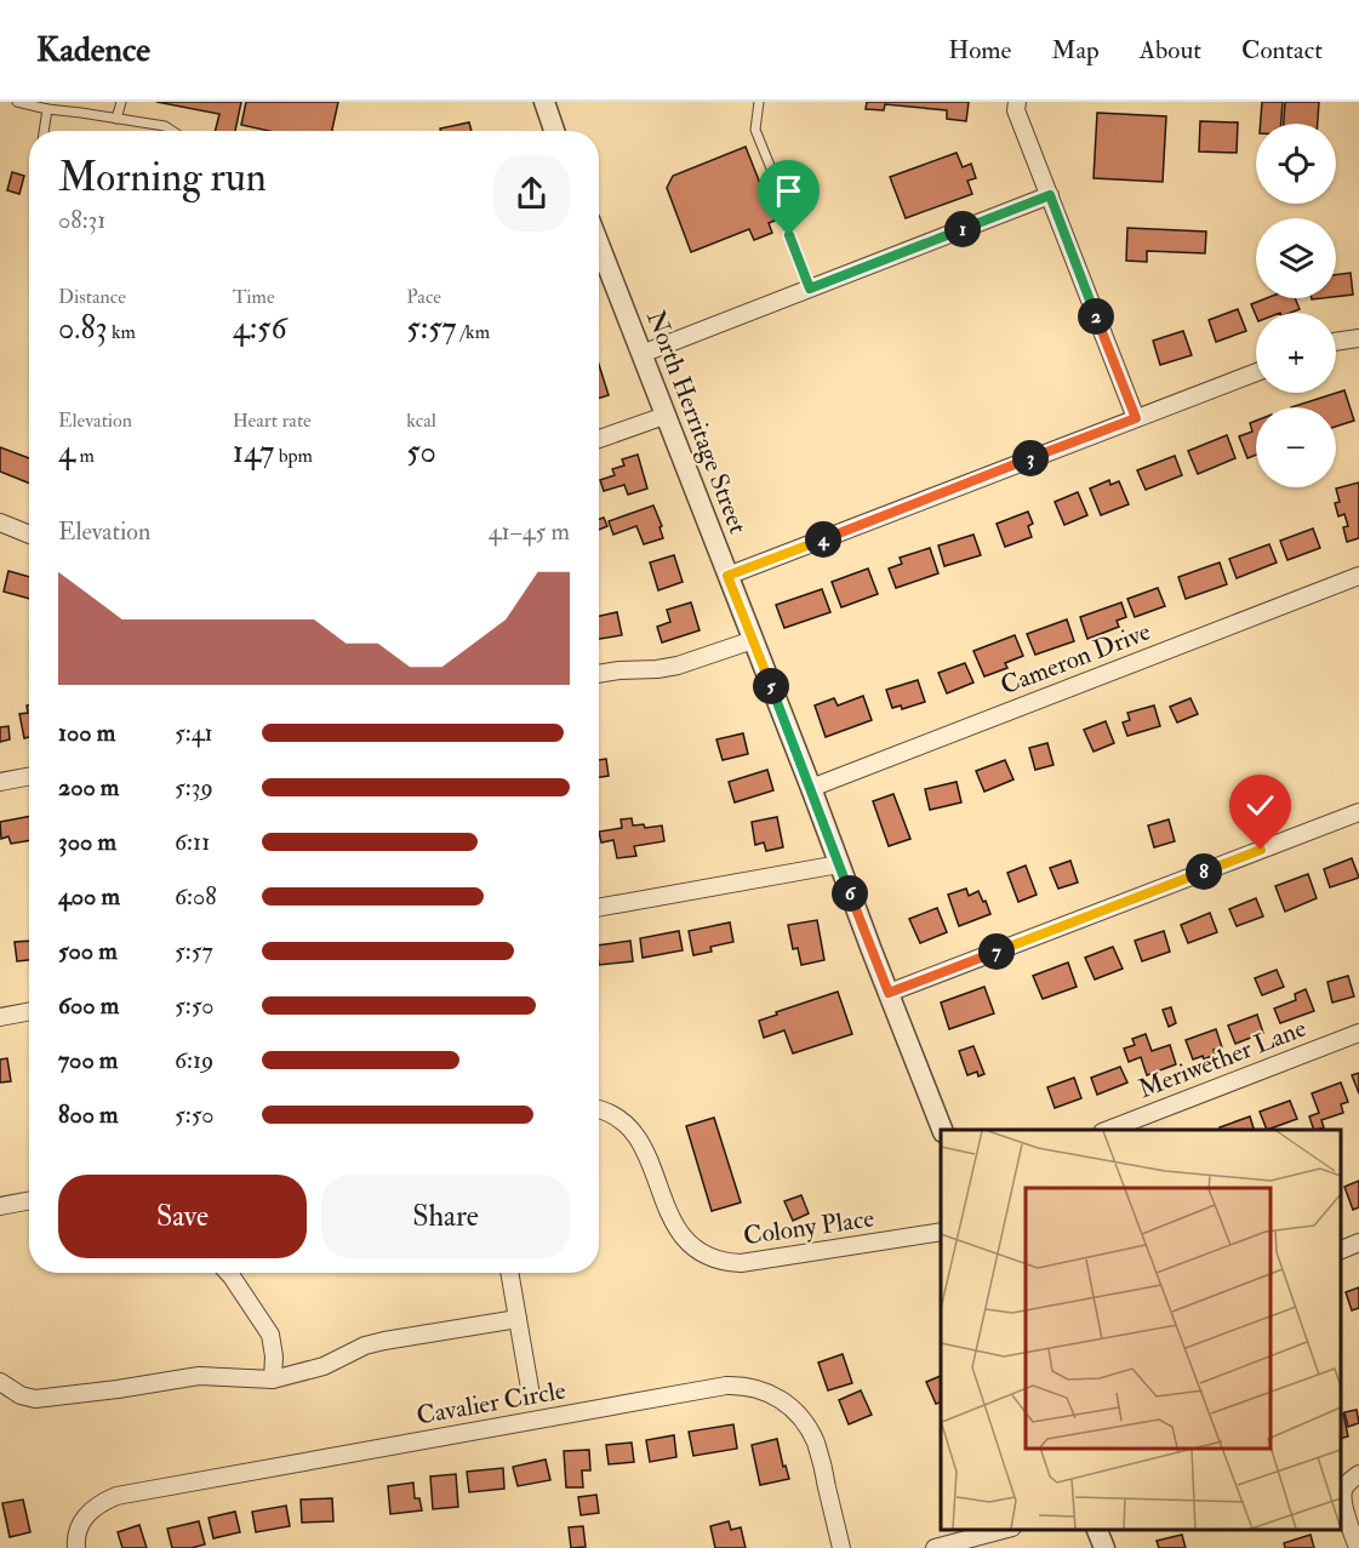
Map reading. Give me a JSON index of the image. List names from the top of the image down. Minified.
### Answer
{"streets":{"street":["North Herritage Street","Cameron Drive","Meriwether Lane","Colony Place","Cavalier Circle"]},"crossings":[["North Herritage Street","Cameron Drive"]],"page":{"header":"Kadence","nav":["Home","Map","About","Contact"],"map_buttons":["+","−"],"heading":["Morning run","08:31"],"pins":["1","2","3","4","5","8","6","7"],"stats":[["Distance","0.83 km"],["Time","4:56"],["Pace","5:57 /km"],["Elevation","4 m"],["Heart rate","147 bpm"],["kcal","50"]],"chart":["Elevation","41–45 m"],"list":[{"name":"100 m","note":"5:41"},{"name":"200 m","note":"5:39"},{"name":"300 m","note":"6:11"},{"name":"400 m","note":"6:08"},{"name":"500 m","note":"5:57"},{"name":"600 m","note":"5:50"},{"name":"700 m","note":"6:19"},{"name":"800 m","note":"5:50"}],"buttons":["Save","Share"]}}
